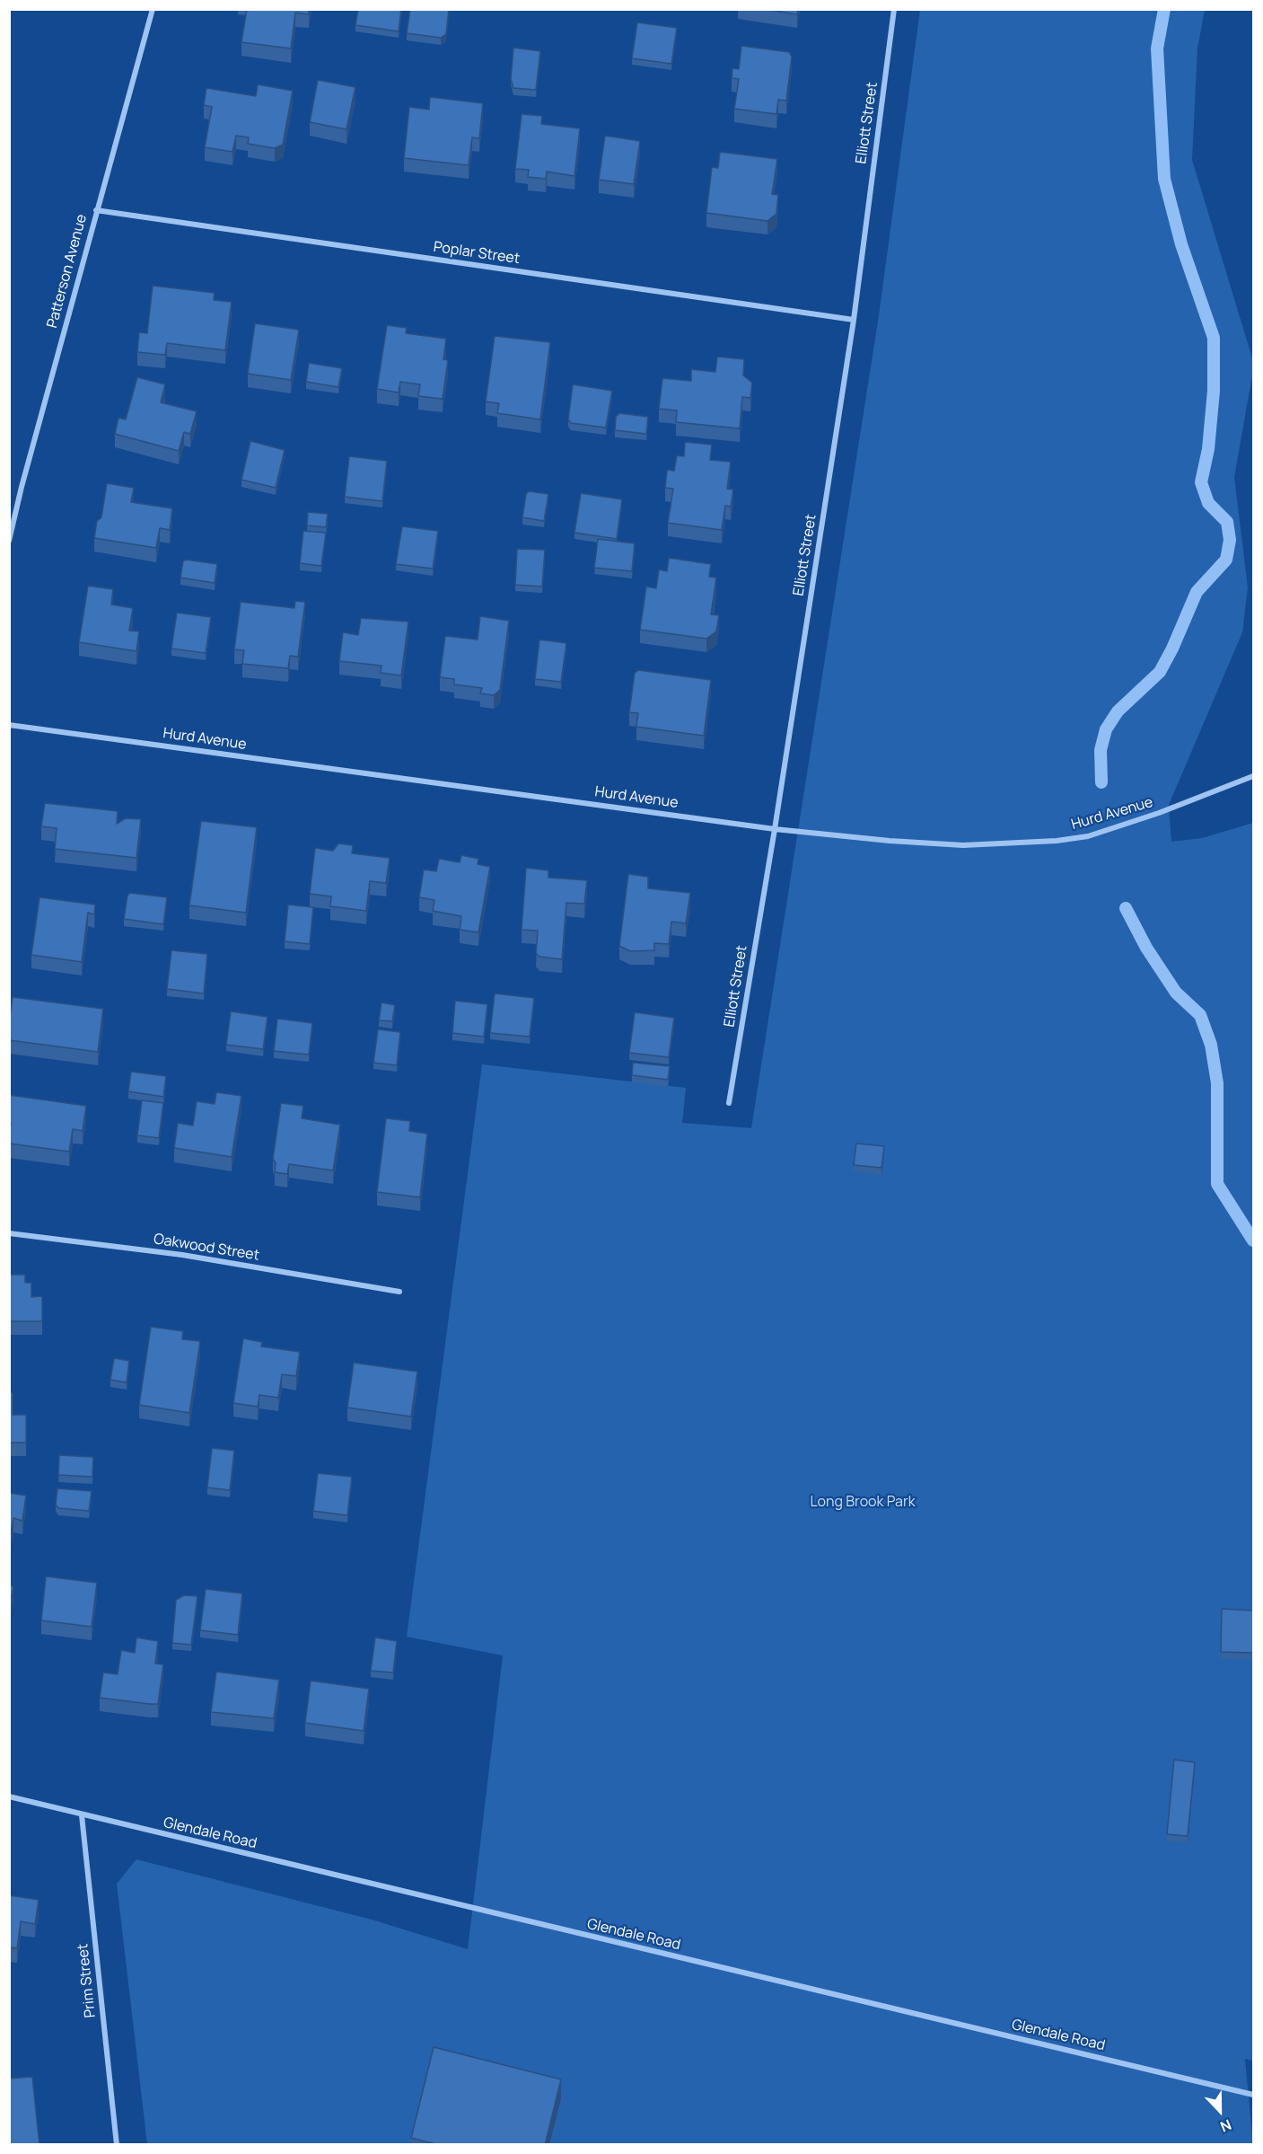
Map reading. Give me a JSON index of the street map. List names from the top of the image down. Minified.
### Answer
{"streets":{"street":["Elliott Street","Poplar Street","Patterson Avenue","Hurd Avenue","Oakwood Street","Glendale Road","Prim Street"]},"crossings":[["Elliott Street","Poplar Street"],["Elliott Street","Hurd Avenue"],["Poplar Street","Patterson Avenue"],["Glendale Road","Prim Street"]],"parks":["Long Brook Park"],"north":"bottom"}
